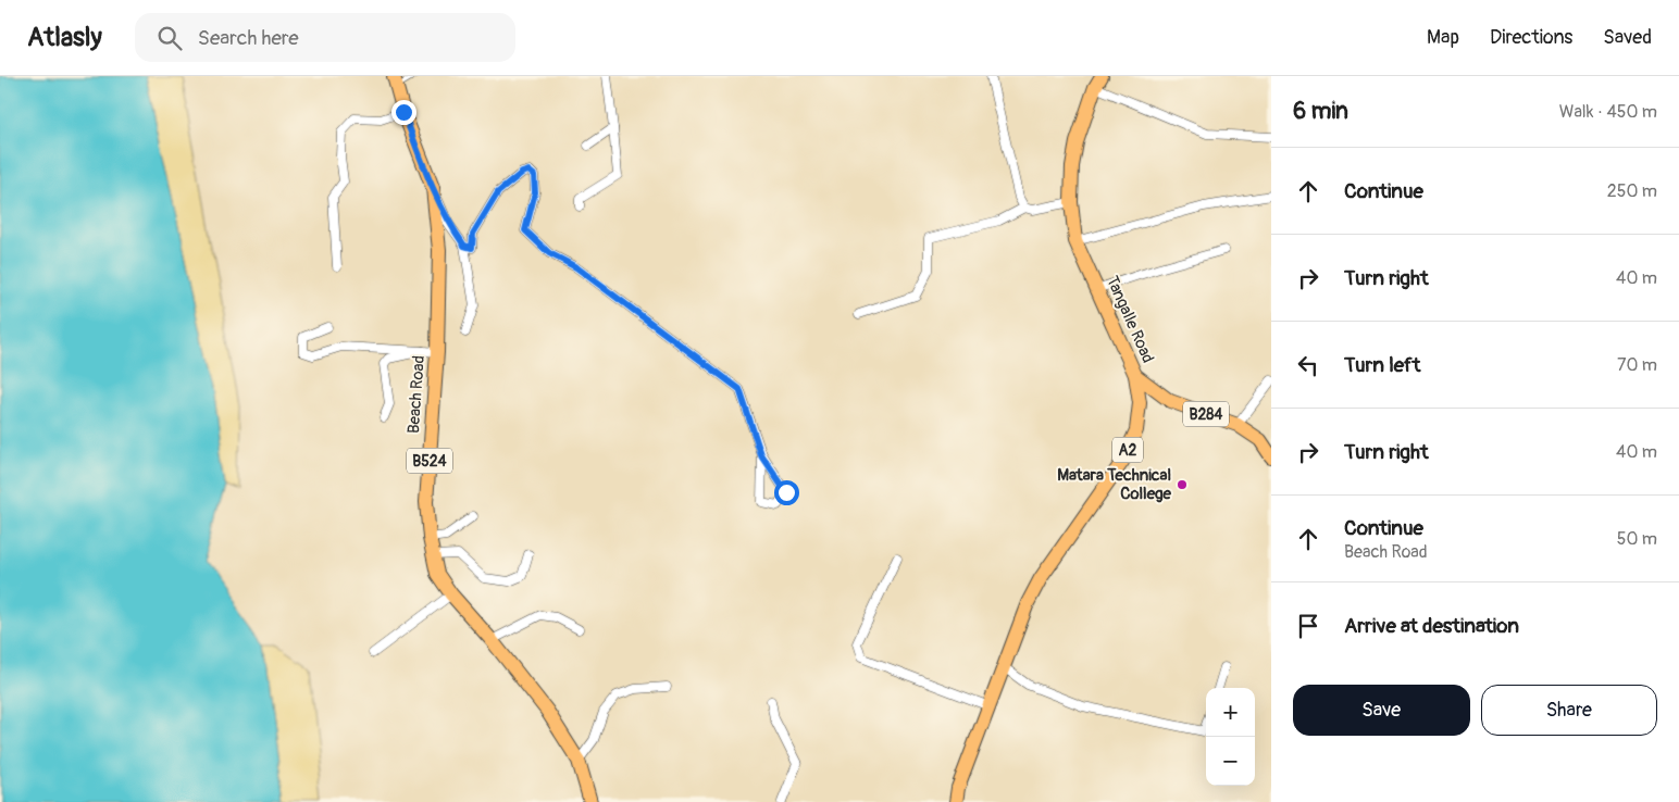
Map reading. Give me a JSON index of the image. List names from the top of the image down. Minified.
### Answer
{"streets":{"main road":["Tangalle Road","Beach Road","B284","A2","B524"]},"crossings":[["Tangalle Road","B284"]],"places":["Matara Technical College"],"page":{"header":"Atlasly","search":"Search here","nav":["Map","Directions","Saved"],"heading":["6 min","Walk · 450 m"],"list":[["Continue","250 m"],["Turn right","40 m"],["Turn left","70 m"],["Turn right","40 m"],["Continue","Beach Road","50 m"],"Arrive at destination"],"buttons":["Save","Share"],"map_buttons":["+","−"]}}
